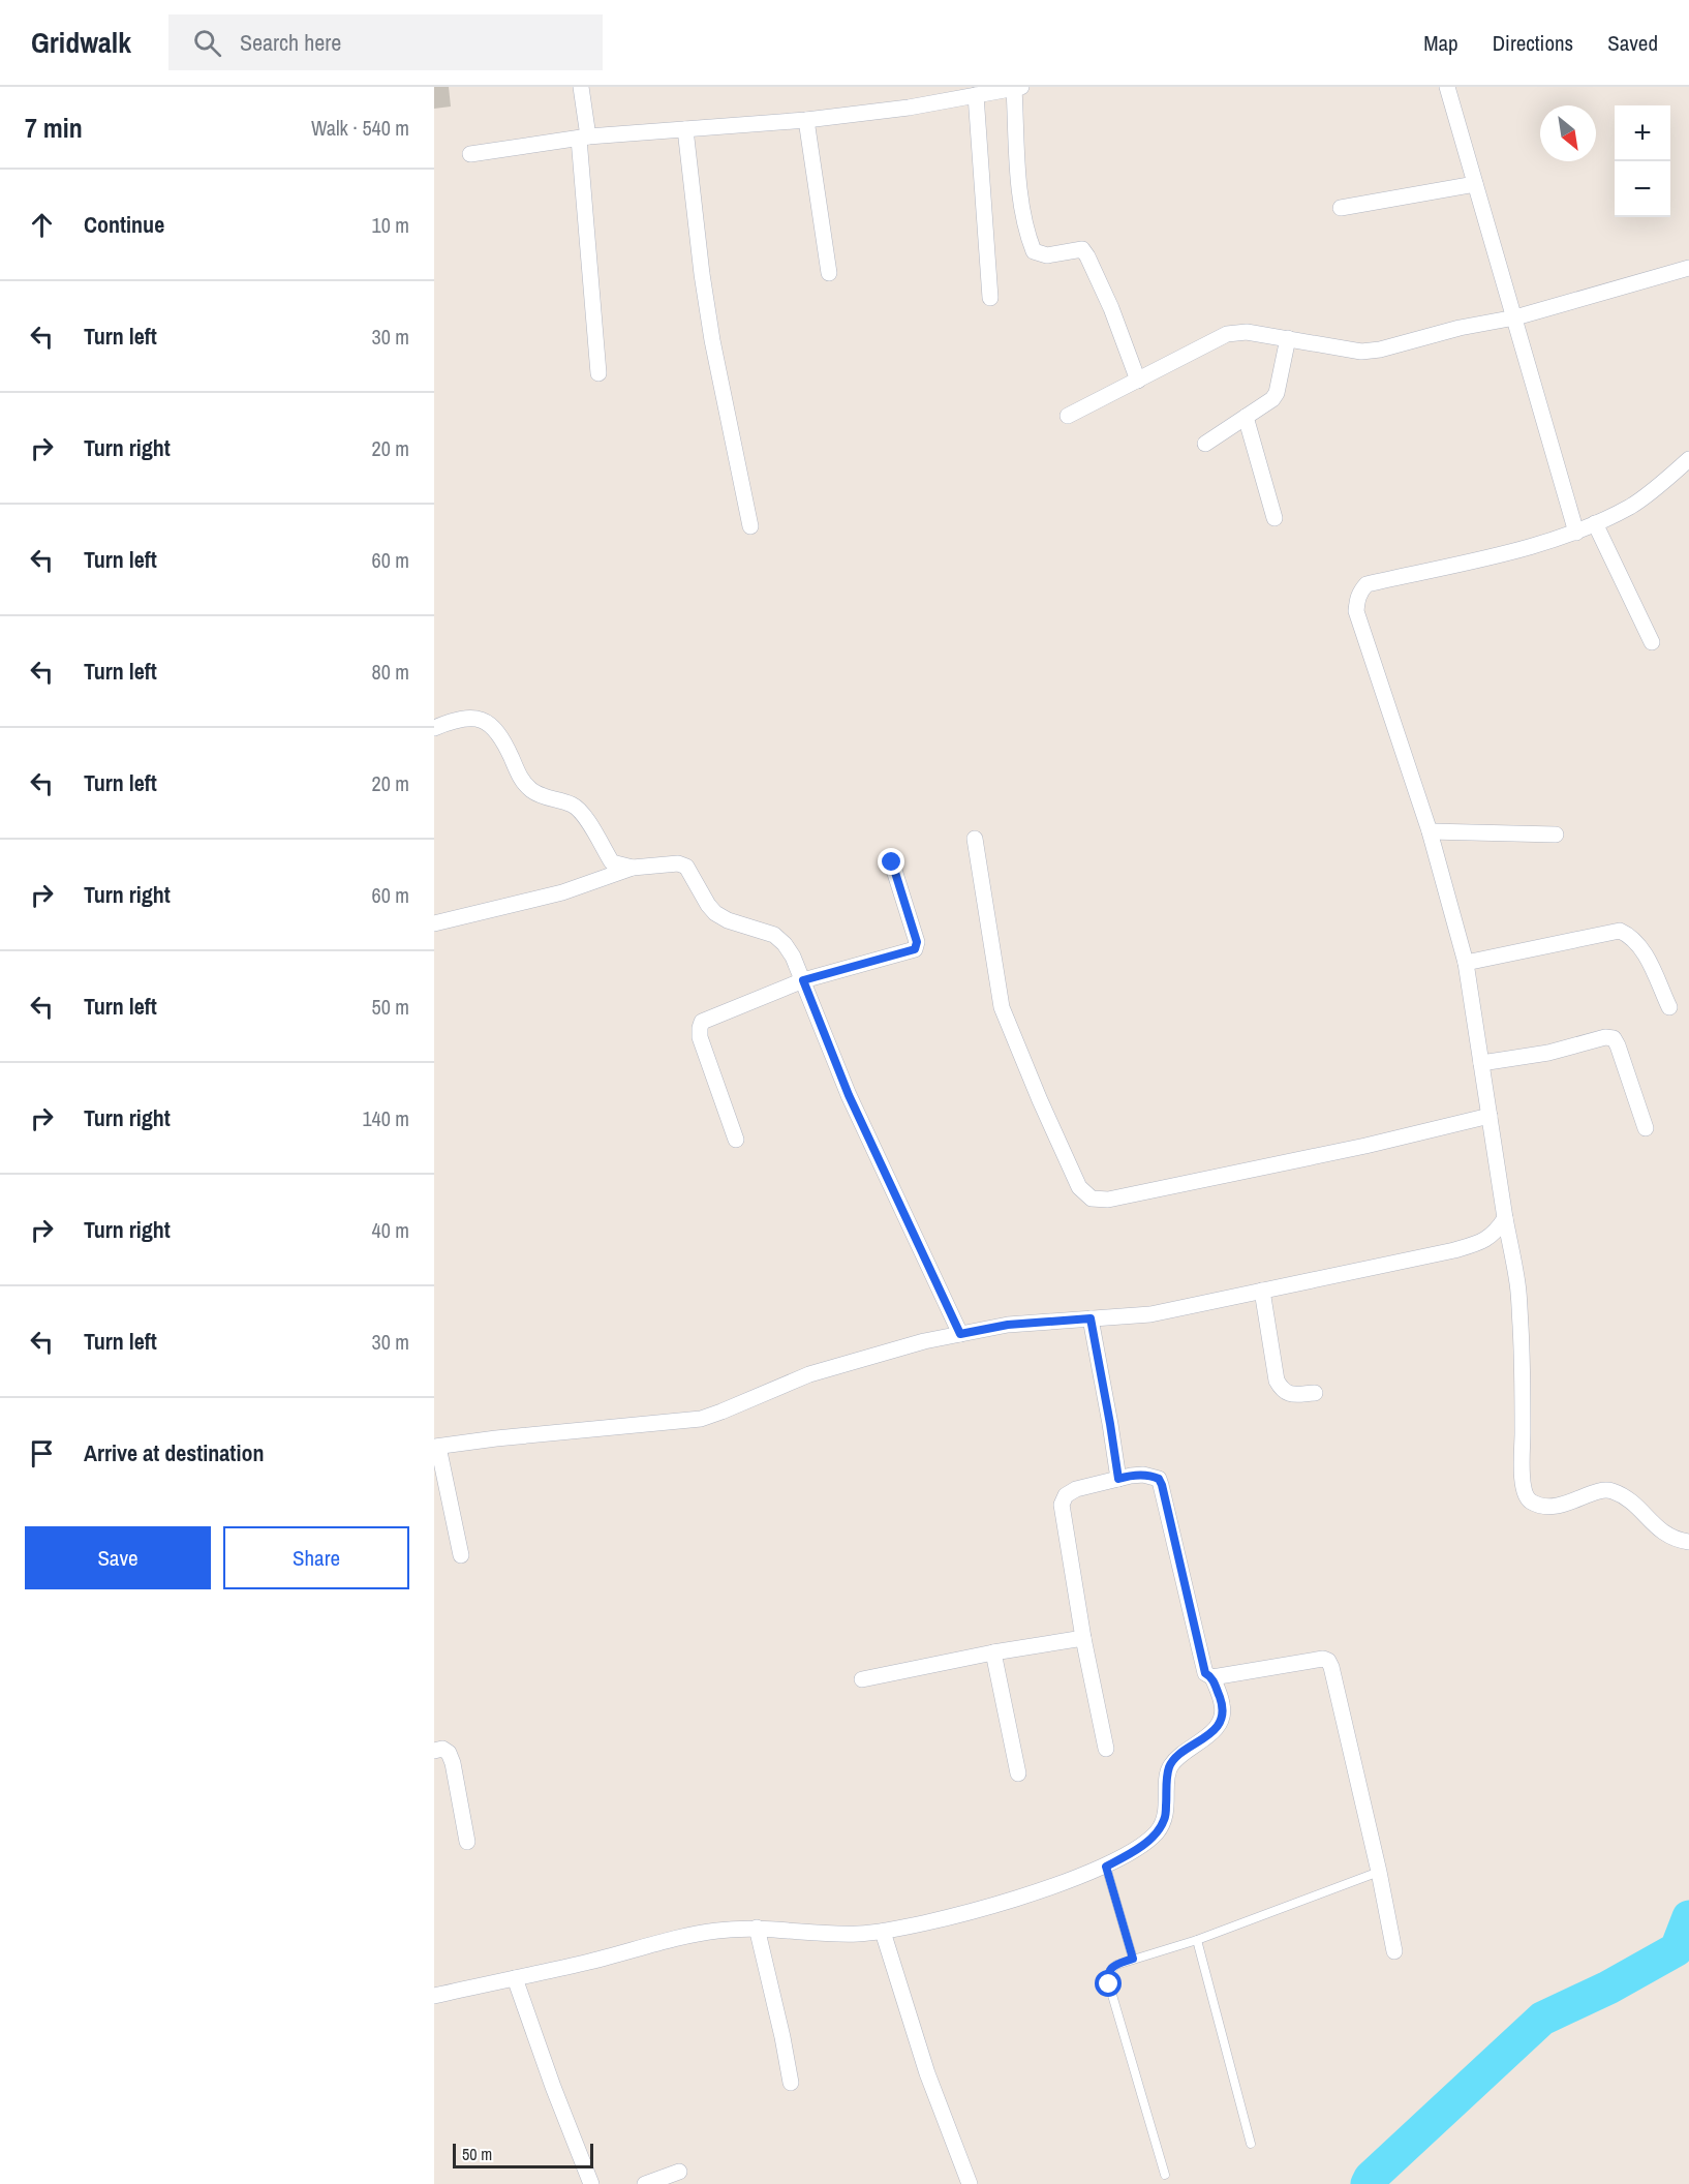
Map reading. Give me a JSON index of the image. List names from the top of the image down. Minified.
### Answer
{"scale_bar":"50 m","north":"bottom right","page":{"header":"Gridwalk","search":"Search here","nav":["Map","Directions","Saved"],"heading":["7 min","Walk · 540 m"],"map_buttons":["+","−"],"list":[["Continue","10 m"],["Turn left","30 m"],["Turn right","20 m"],["Turn left","60 m"],["Turn left","80 m"],["Turn left","20 m"],["Turn right","60 m"],["Turn left","50 m"],["Turn right","140 m"],["Turn right","40 m"],["Turn left","30 m"],"Arrive at destination"],"buttons":["Save","Share"],"scale":"50 m"}}
